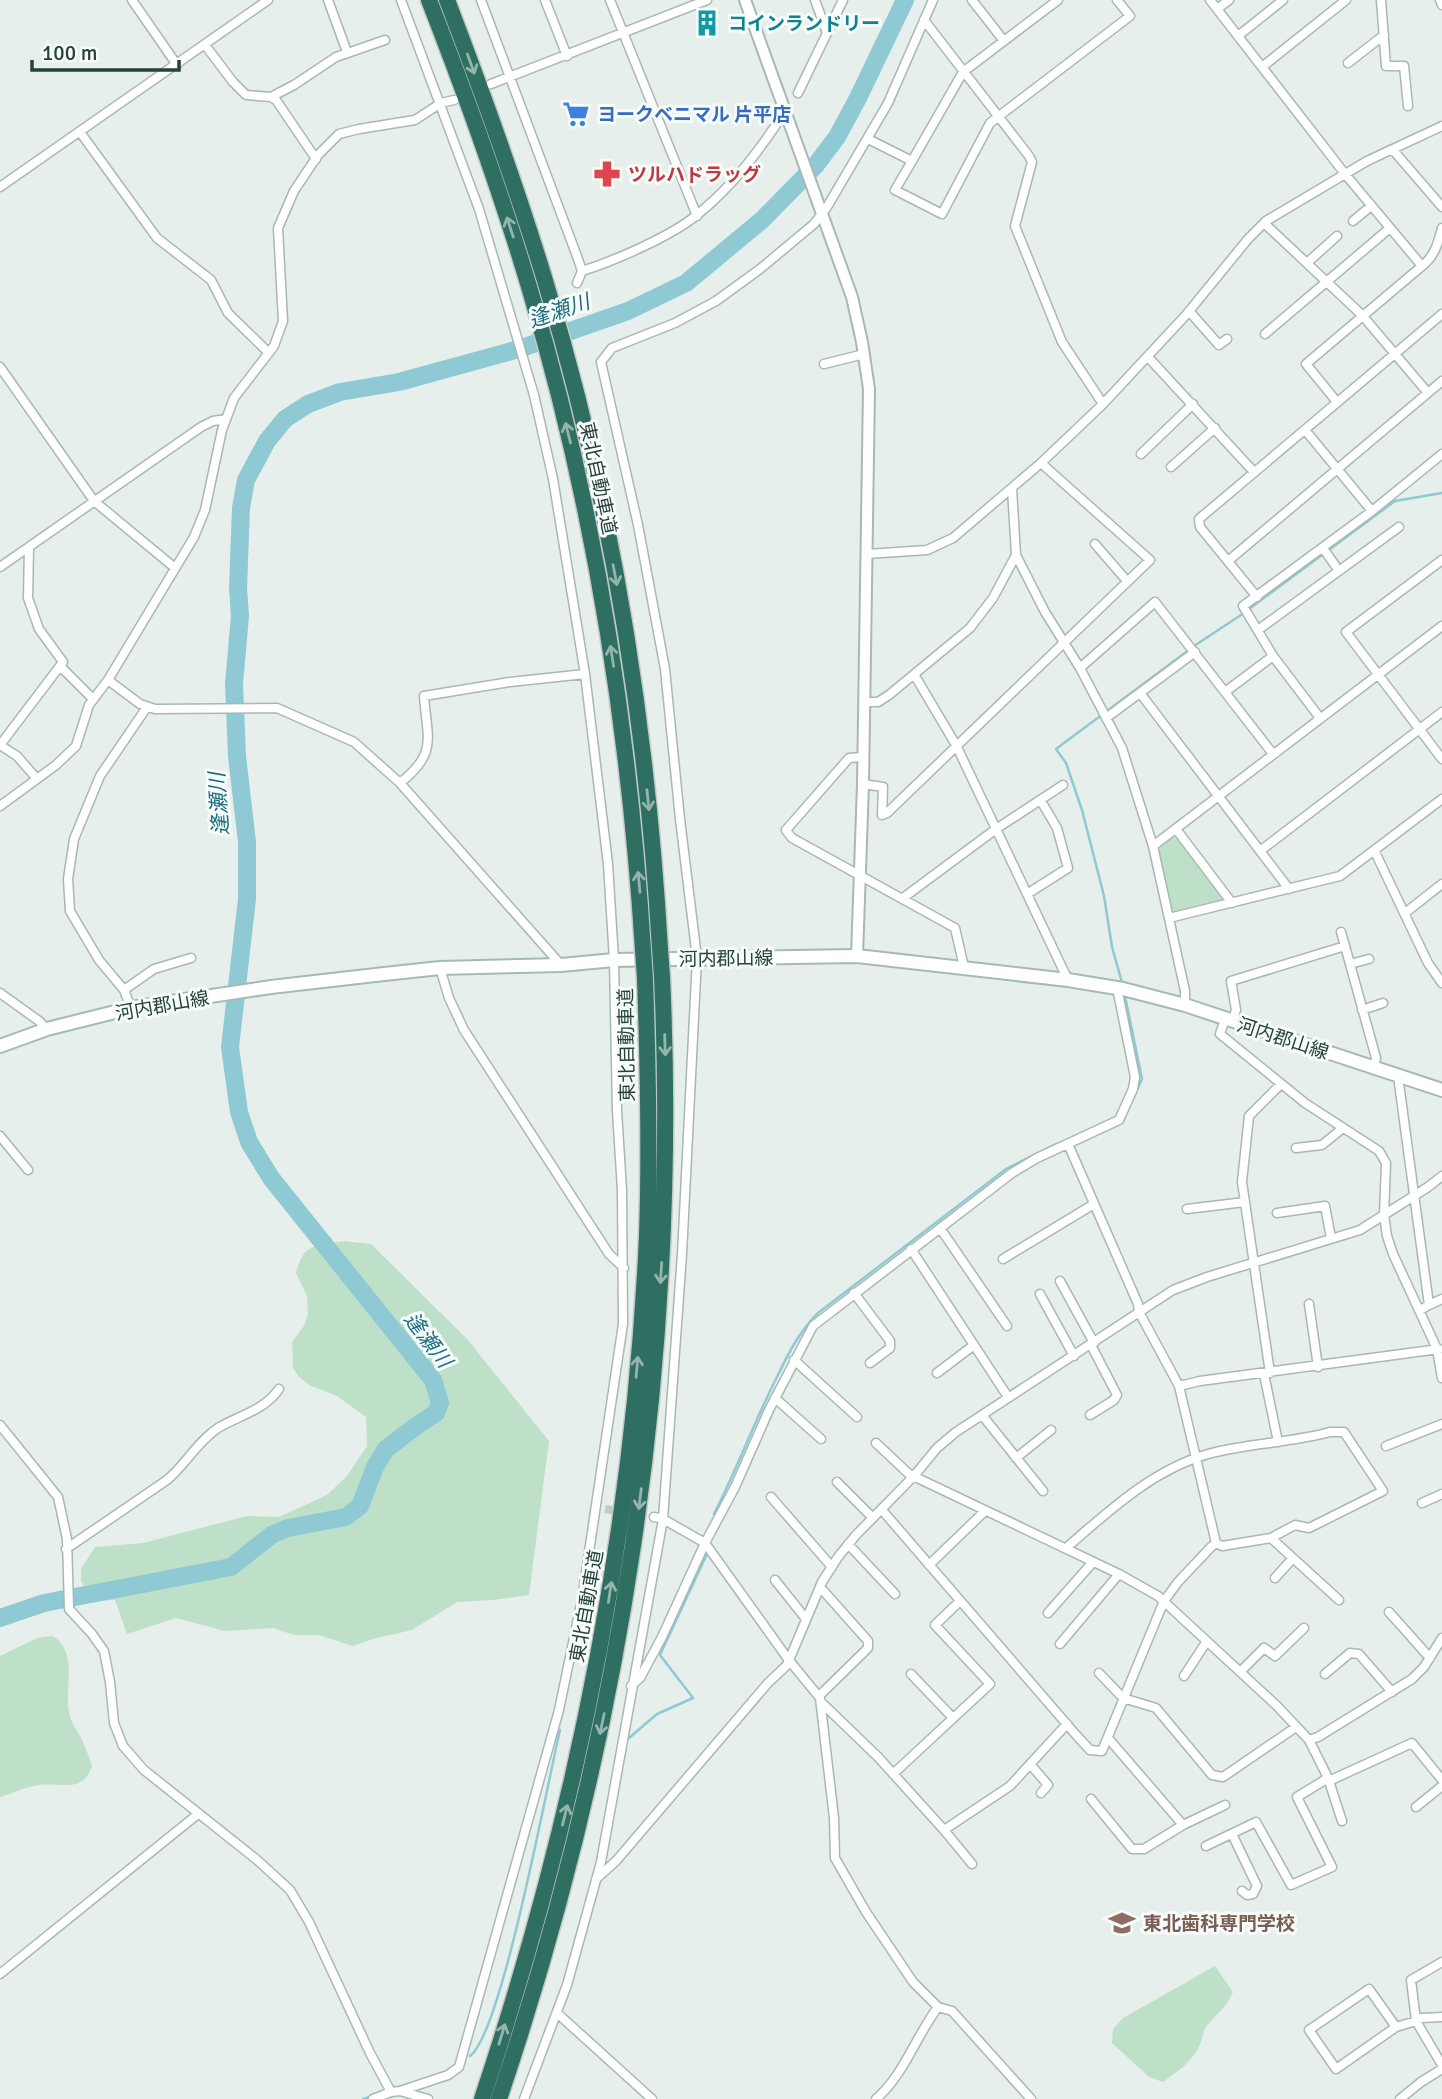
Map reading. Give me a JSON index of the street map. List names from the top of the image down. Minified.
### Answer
{"streets":{"highway":["東北自動車道"],"main road":["河内郡山線"]},"water":["逢瀬川"],"places":{"building":["コインランドリー"],"supermarket":["ヨークベニマル 片平店"],"pharmacy":["ツルハドラッグ"],"school or university":["東北歯科専門学校"]},"scale_bar":"100 m"}
